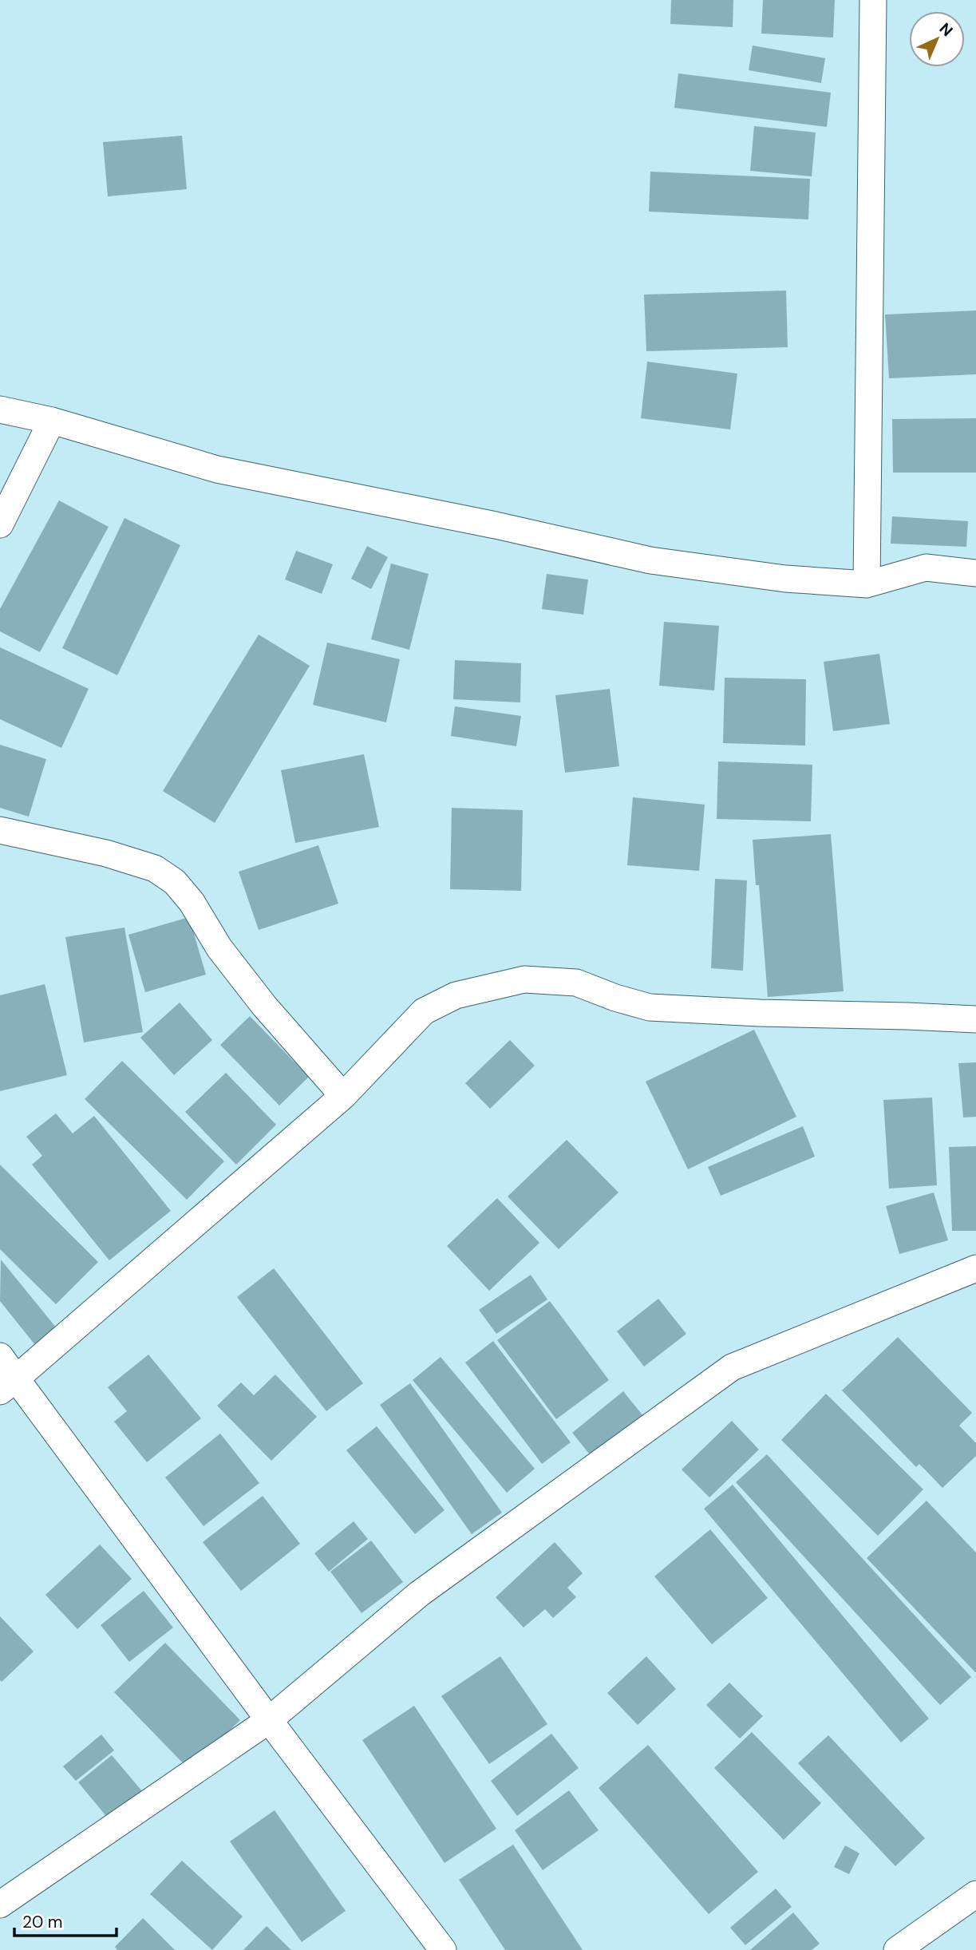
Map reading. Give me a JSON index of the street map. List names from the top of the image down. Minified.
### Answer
{"scale_bar":"20 m","north":"top right"}
